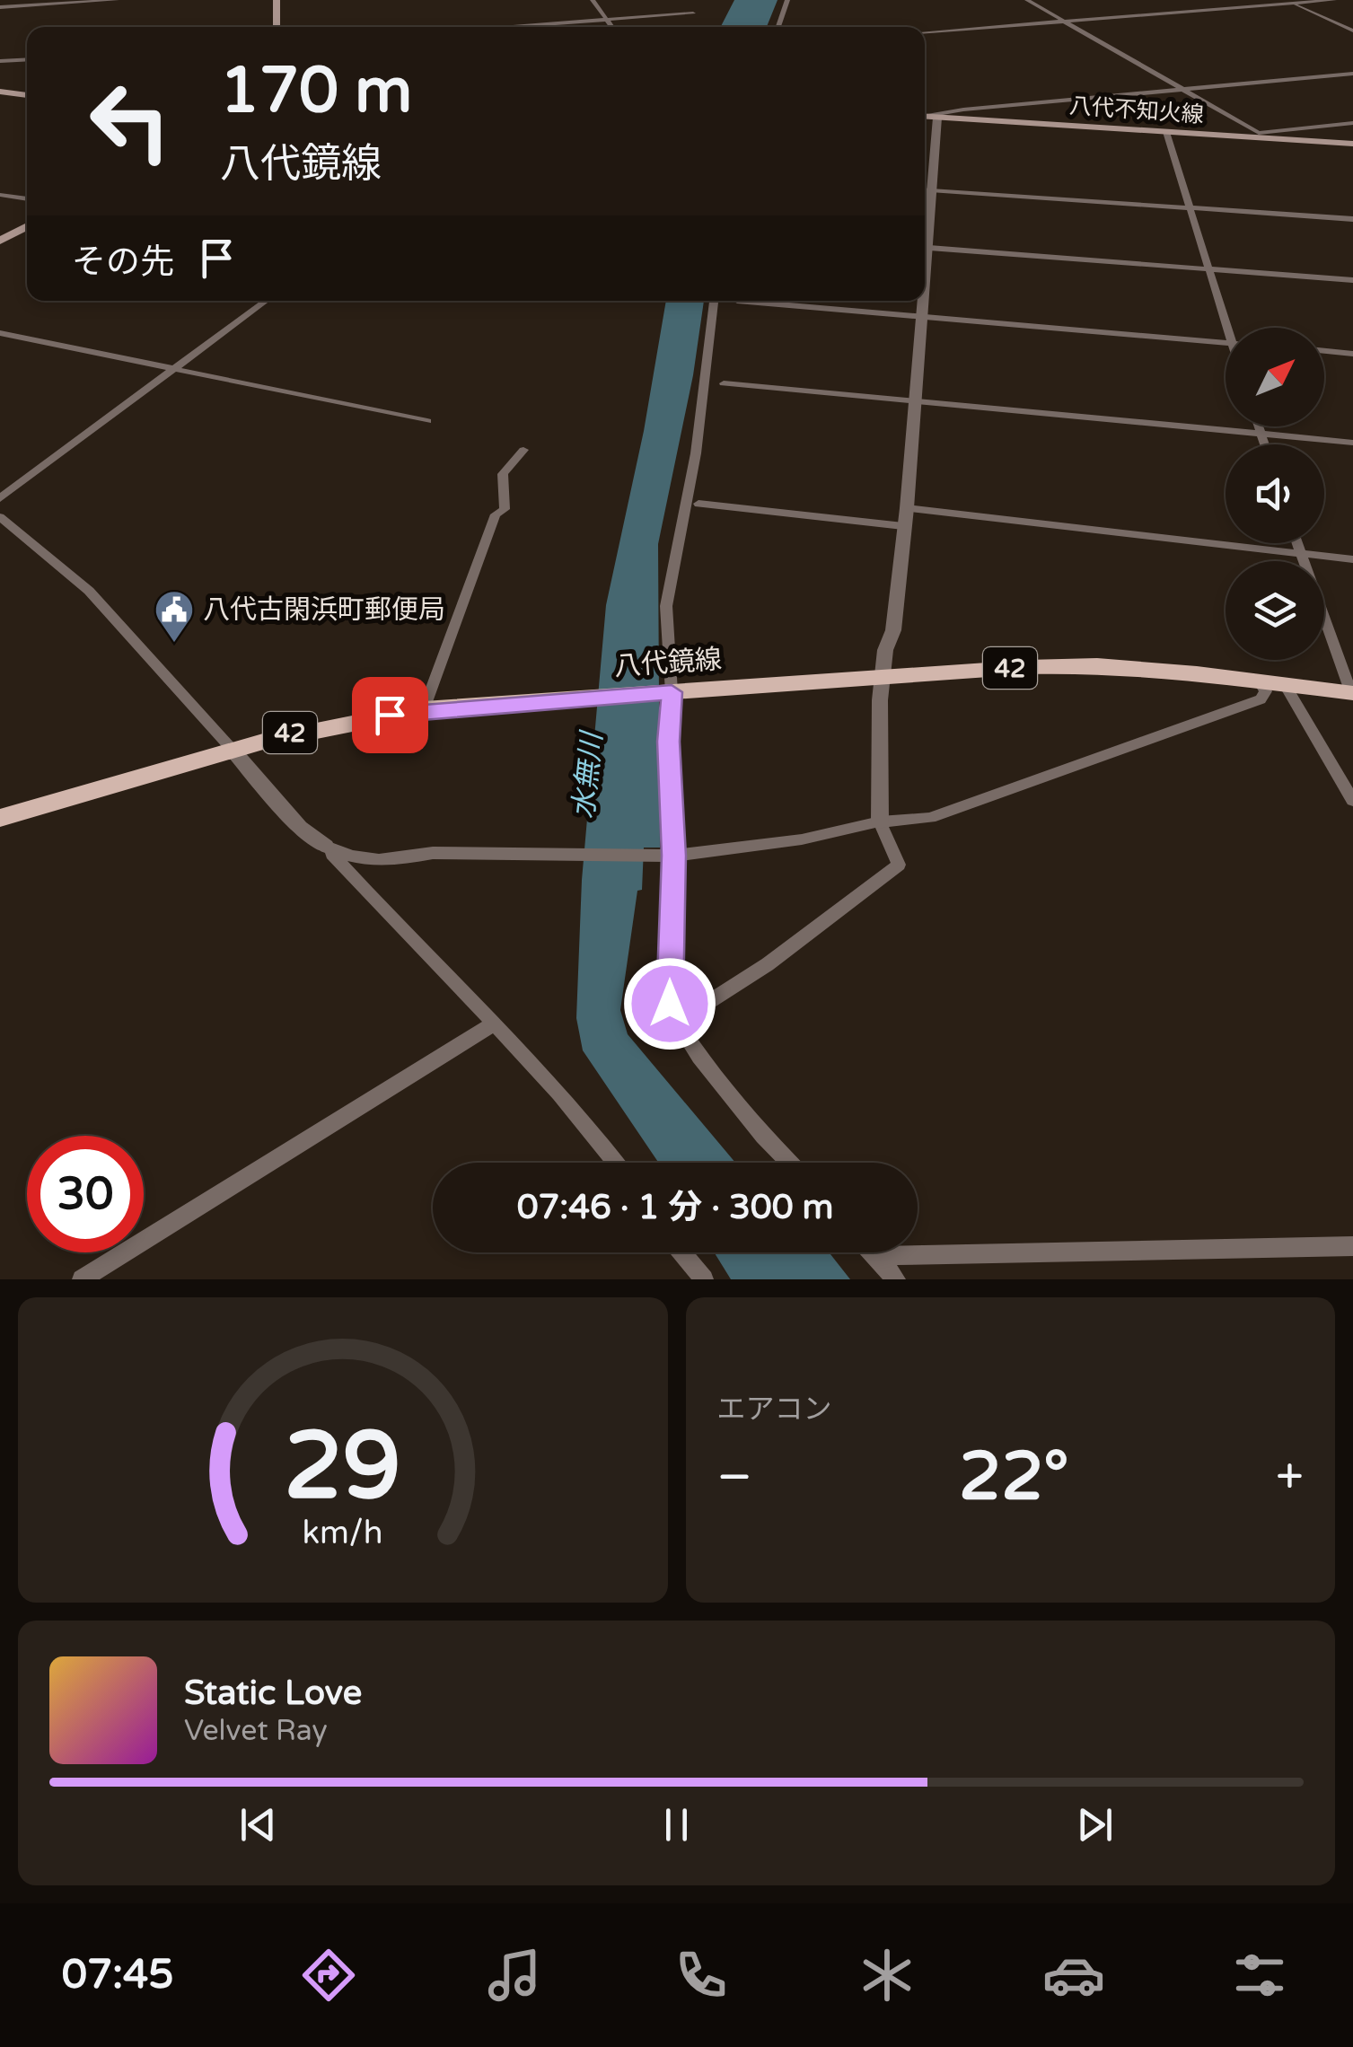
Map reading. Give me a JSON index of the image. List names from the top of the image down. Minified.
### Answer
{"streets":{"main road":["八代不知火線","八代鏡線","42"]},"water":["水無川"],"places":{"public building":["八代古閑浜町郵便局"]},"north":"top right","page":{"turn":["170 m","八代鏡線"],"then":"その先","limit":"30","trip":"07:46 · 1 分 · 300 m","tile":"エアコン","heat":["−","22°","+"],"song":["Static Love","Velvet Ray"],"tabs":"07:45","gauge":["29","km/h"]}}
